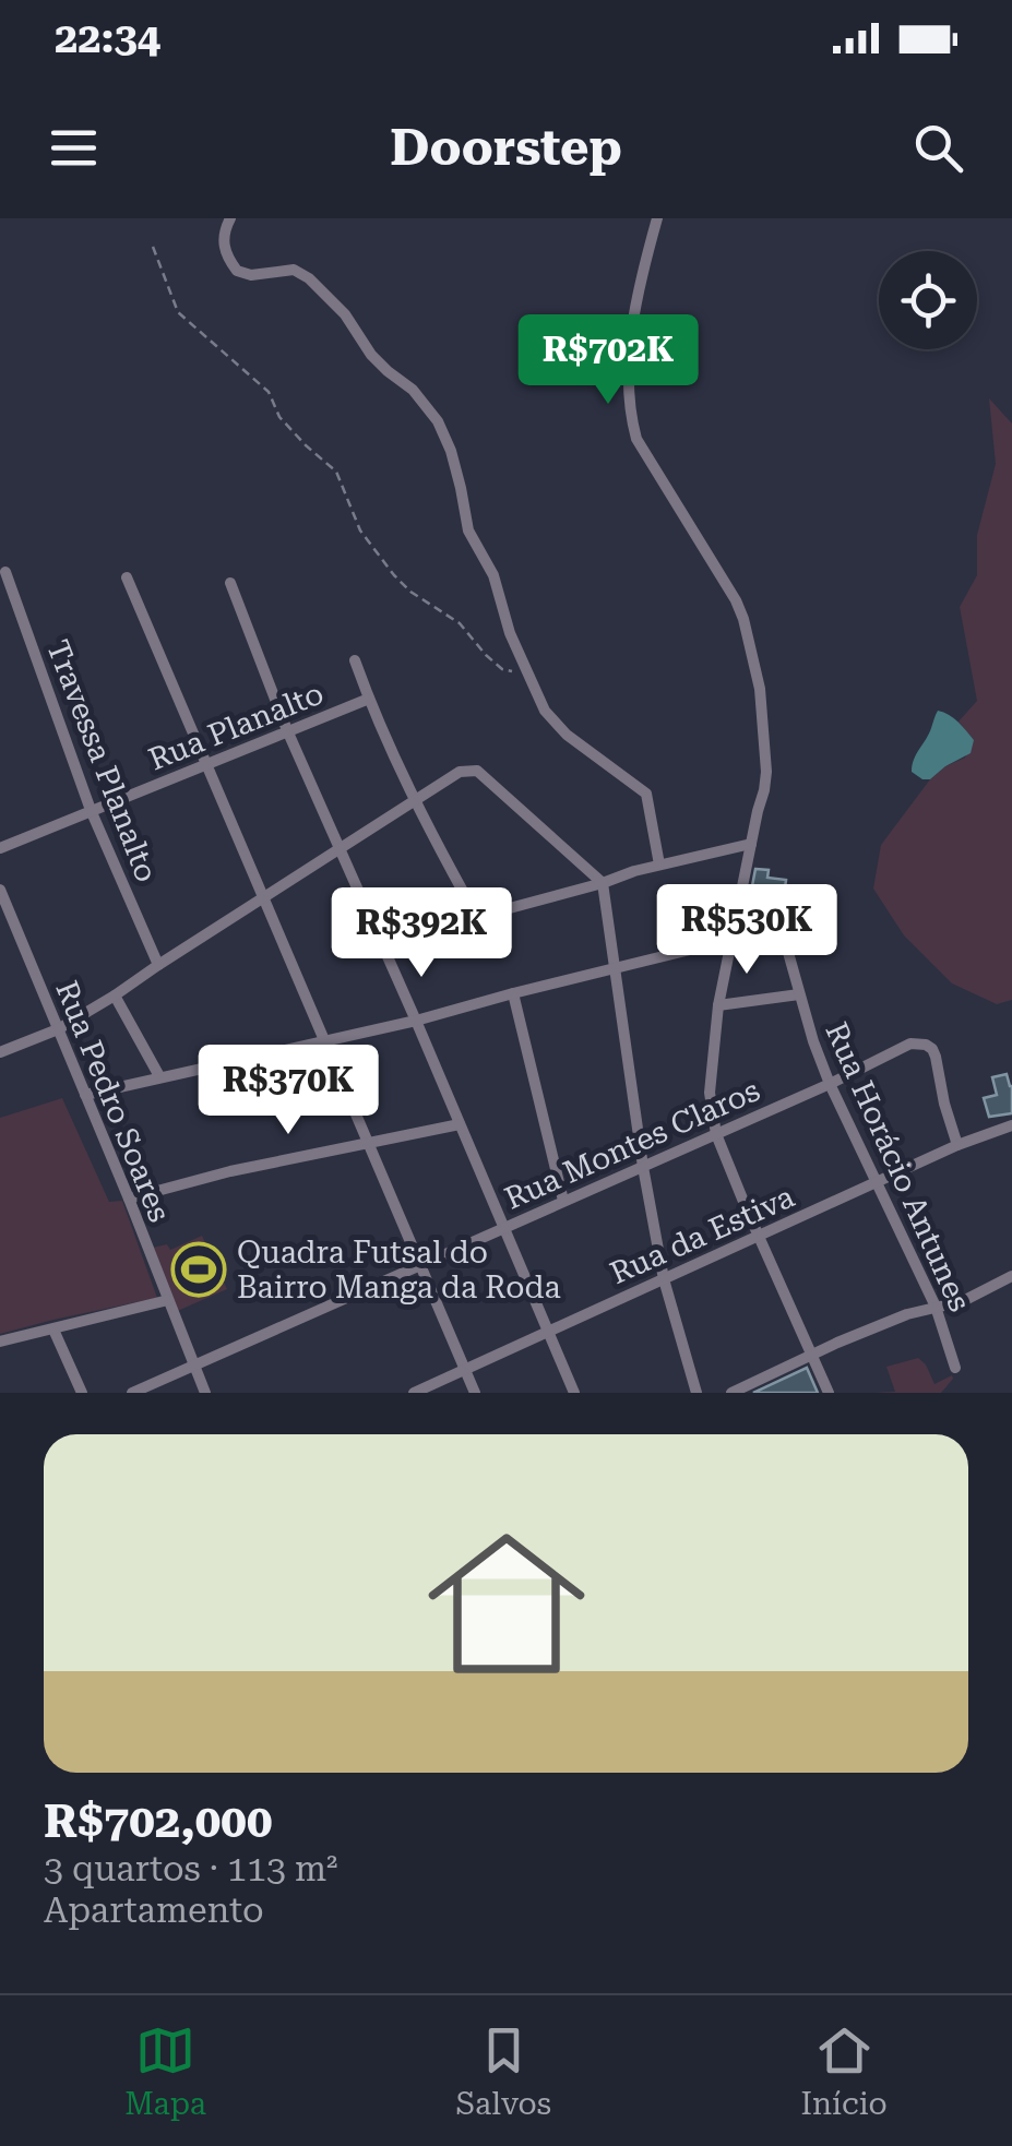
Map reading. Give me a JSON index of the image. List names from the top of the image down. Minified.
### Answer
{"streets":{"street":["Rua Planalto","Travessa Planalto","Rua Pedro Soares","Rua Montes Claros","Rua Horácio Antunes","Rua da Estiva"]},"crossings":[["Rua Planalto","Travessa Planalto"],["Rua Pedro Soares","Rua Montes Claros"],["Rua Montes Claros","Rua Horácio Antunes"],["Rua Montes Claros","Rua da Estiva"],["Rua Horácio Antunes","Rua da Estiva"]],"places":{"sports":["Quadra Futsal do Bairro Manga da Roda"]},"page":{"status":"22:34","header":"Doorstep","price":["R$702K","R$530K","R$392K","R$370K"],"list":[{"name":"R$702,000","note":"3 quartos · 113 m² · Apartamento"}],"tabs":["Mapa","Salvos","Início"]}}
